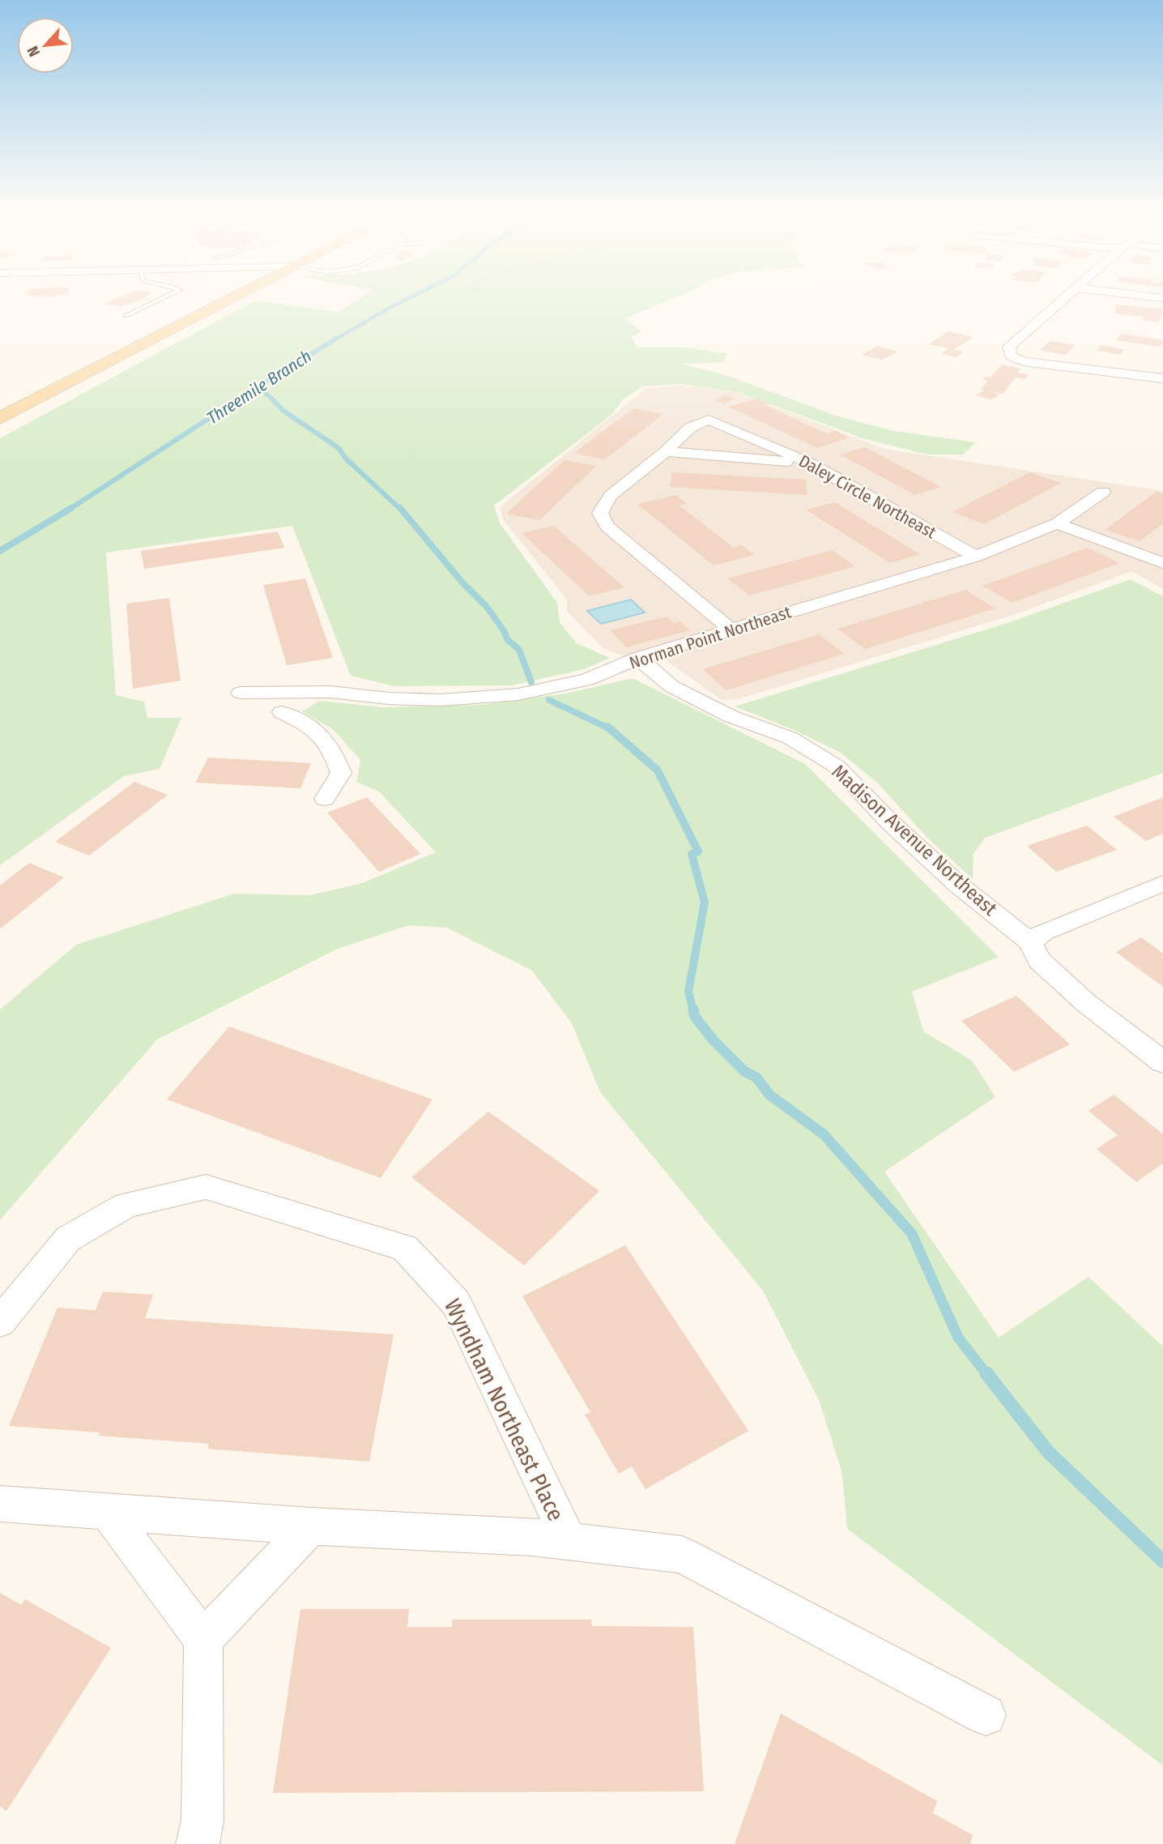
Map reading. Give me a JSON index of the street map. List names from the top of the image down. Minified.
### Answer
{"streets":{"street":["Daley Circle Northeast","Norman Point Northeast","Madison Avenue Northeast","Wyndham Northeast Place"]},"crossings":[["Daley Circle Northeast","Norman Point Northeast"],["Norman Point Northeast","Madison Avenue Northeast"]],"water":["Threemile Branch"],"north":"bottom left"}
